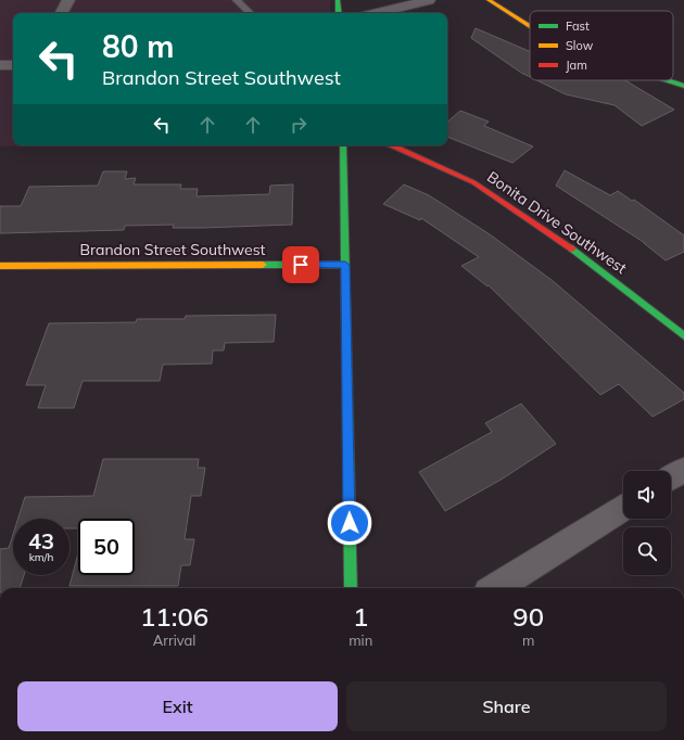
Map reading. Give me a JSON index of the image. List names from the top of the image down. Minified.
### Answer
{"streets":{"street":["Bonita Drive Southwest","Brandon Street Southwest"]},"legend":["Fast","Slow","Jam"],"page":{"turn":["80 m","Brandon Street Southwest"],"speed":"43 km/h","limit":"50","eta":["11:06","Arrival","1","min","90","m"],"buttons":["Exit","Share"]}}
